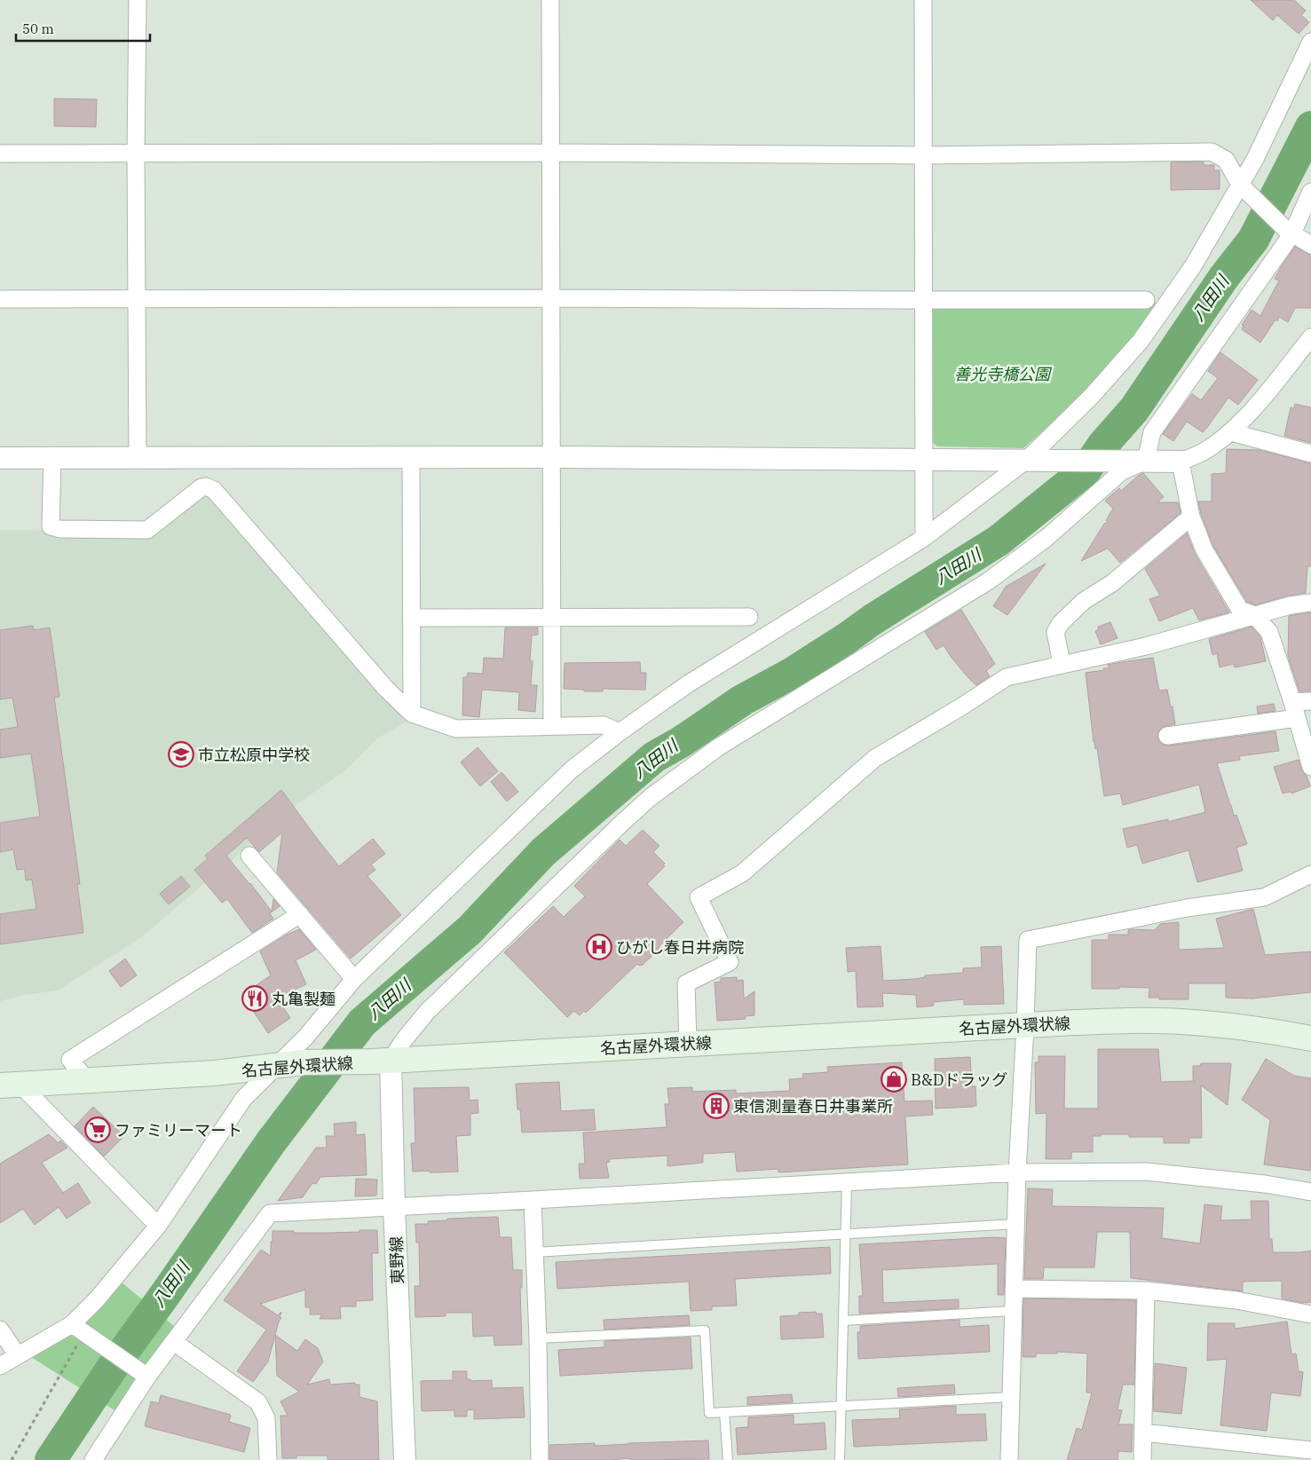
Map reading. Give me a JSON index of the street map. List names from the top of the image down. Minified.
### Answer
{"streets":{"main road":["名古屋外環状線"],"street":["東野線"]},"crossings":[["名古屋外環状線","東野線"]],"water":["八田川"],"parks":["善光寺橋公園"],"places":{"school or university":["市立松原中学校"],"hospital":["ひがし春日井病院"],"restaurant":["丸亀製麺"],"shop":["B&Dドラッグ"],"building":["東信測量春日井事業所"],"supermarket":["ファミリーマート"]},"scale_bar":"50 m"}
